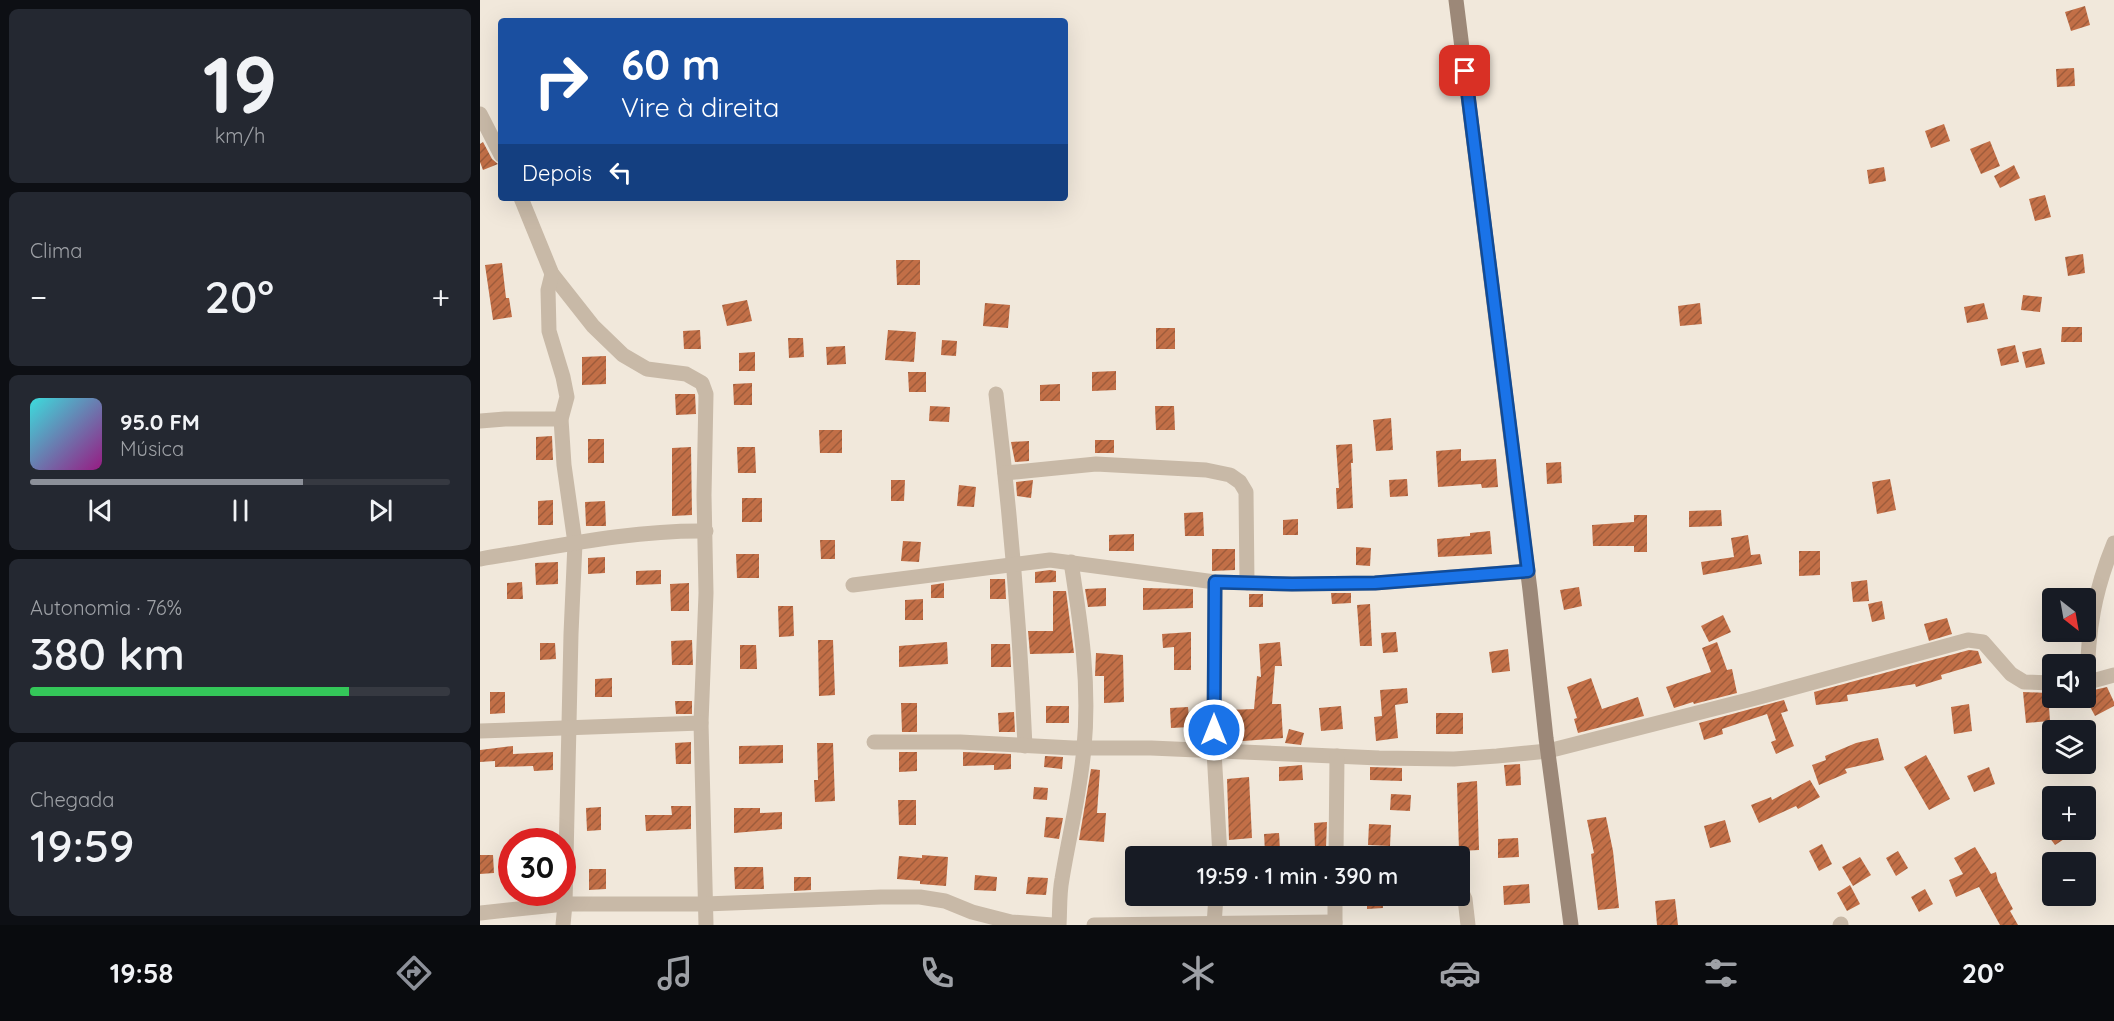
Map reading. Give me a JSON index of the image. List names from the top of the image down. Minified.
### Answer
{"north":"bottom right","page":{"tile":[["19","km/h"],"Clima",["Autonomia · 76%","380 km"],["Chegada","19:59"]],"turn":["60 m","Vire à direita"],"then":"Depois","heat":["−","20°","+"],"song":["95.0 FM","Música"],"map_buttons":["+","−"],"limit":"30","trip":"19:59 · 1 min · 390 m","tabs":["19:58","20°"]}}
